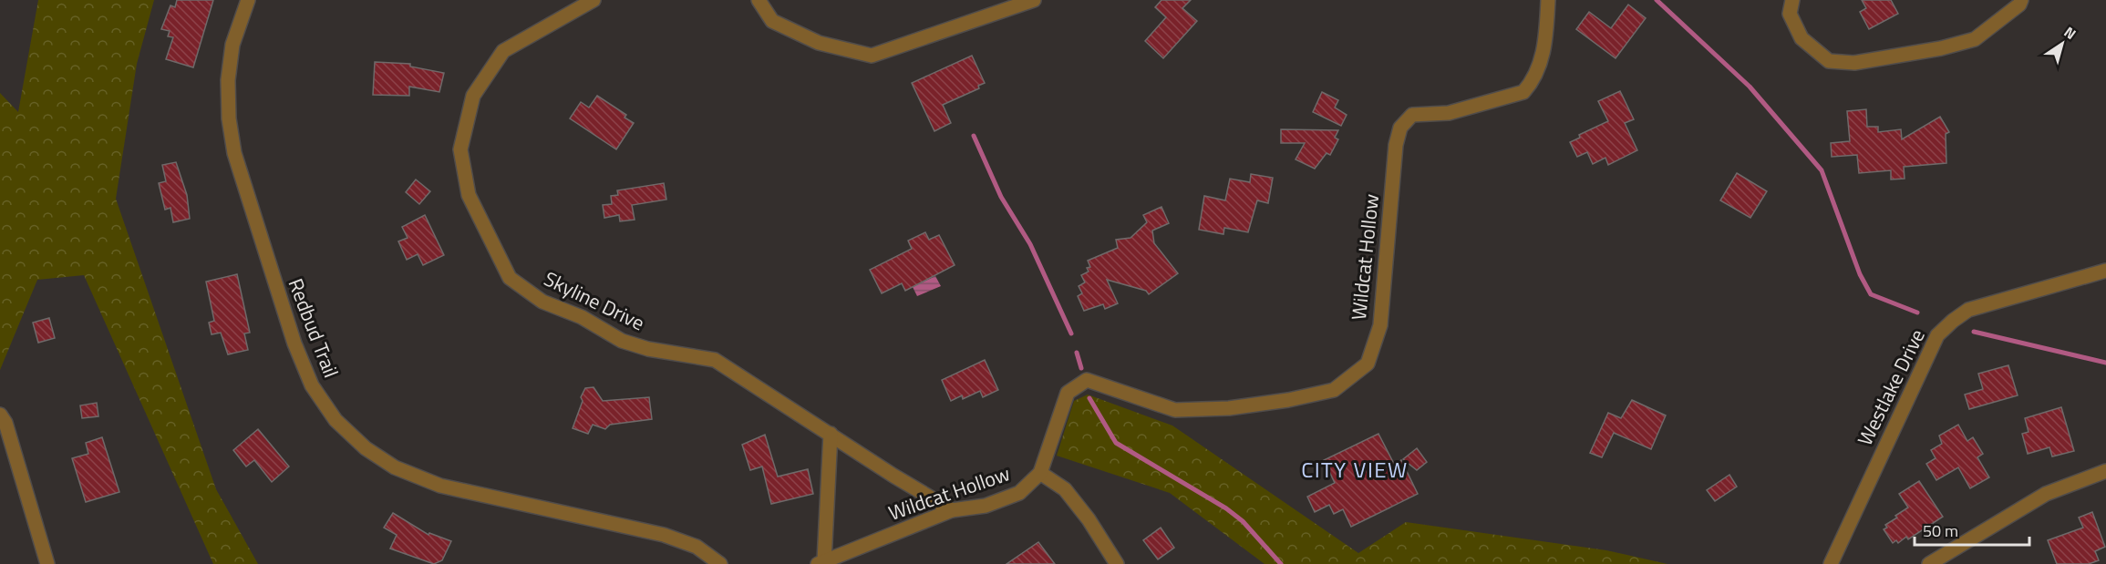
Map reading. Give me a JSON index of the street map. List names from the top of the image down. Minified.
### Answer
{"streets":{"street":["Wildcat Hollow","Skyline Drive","Redbud Trail","Westlake Drive"]},"crossings":[["Wildcat Hollow","Skyline Drive"]],"districts":["CITY VIEW"],"scale_bar":"50 m","north":"top right"}
